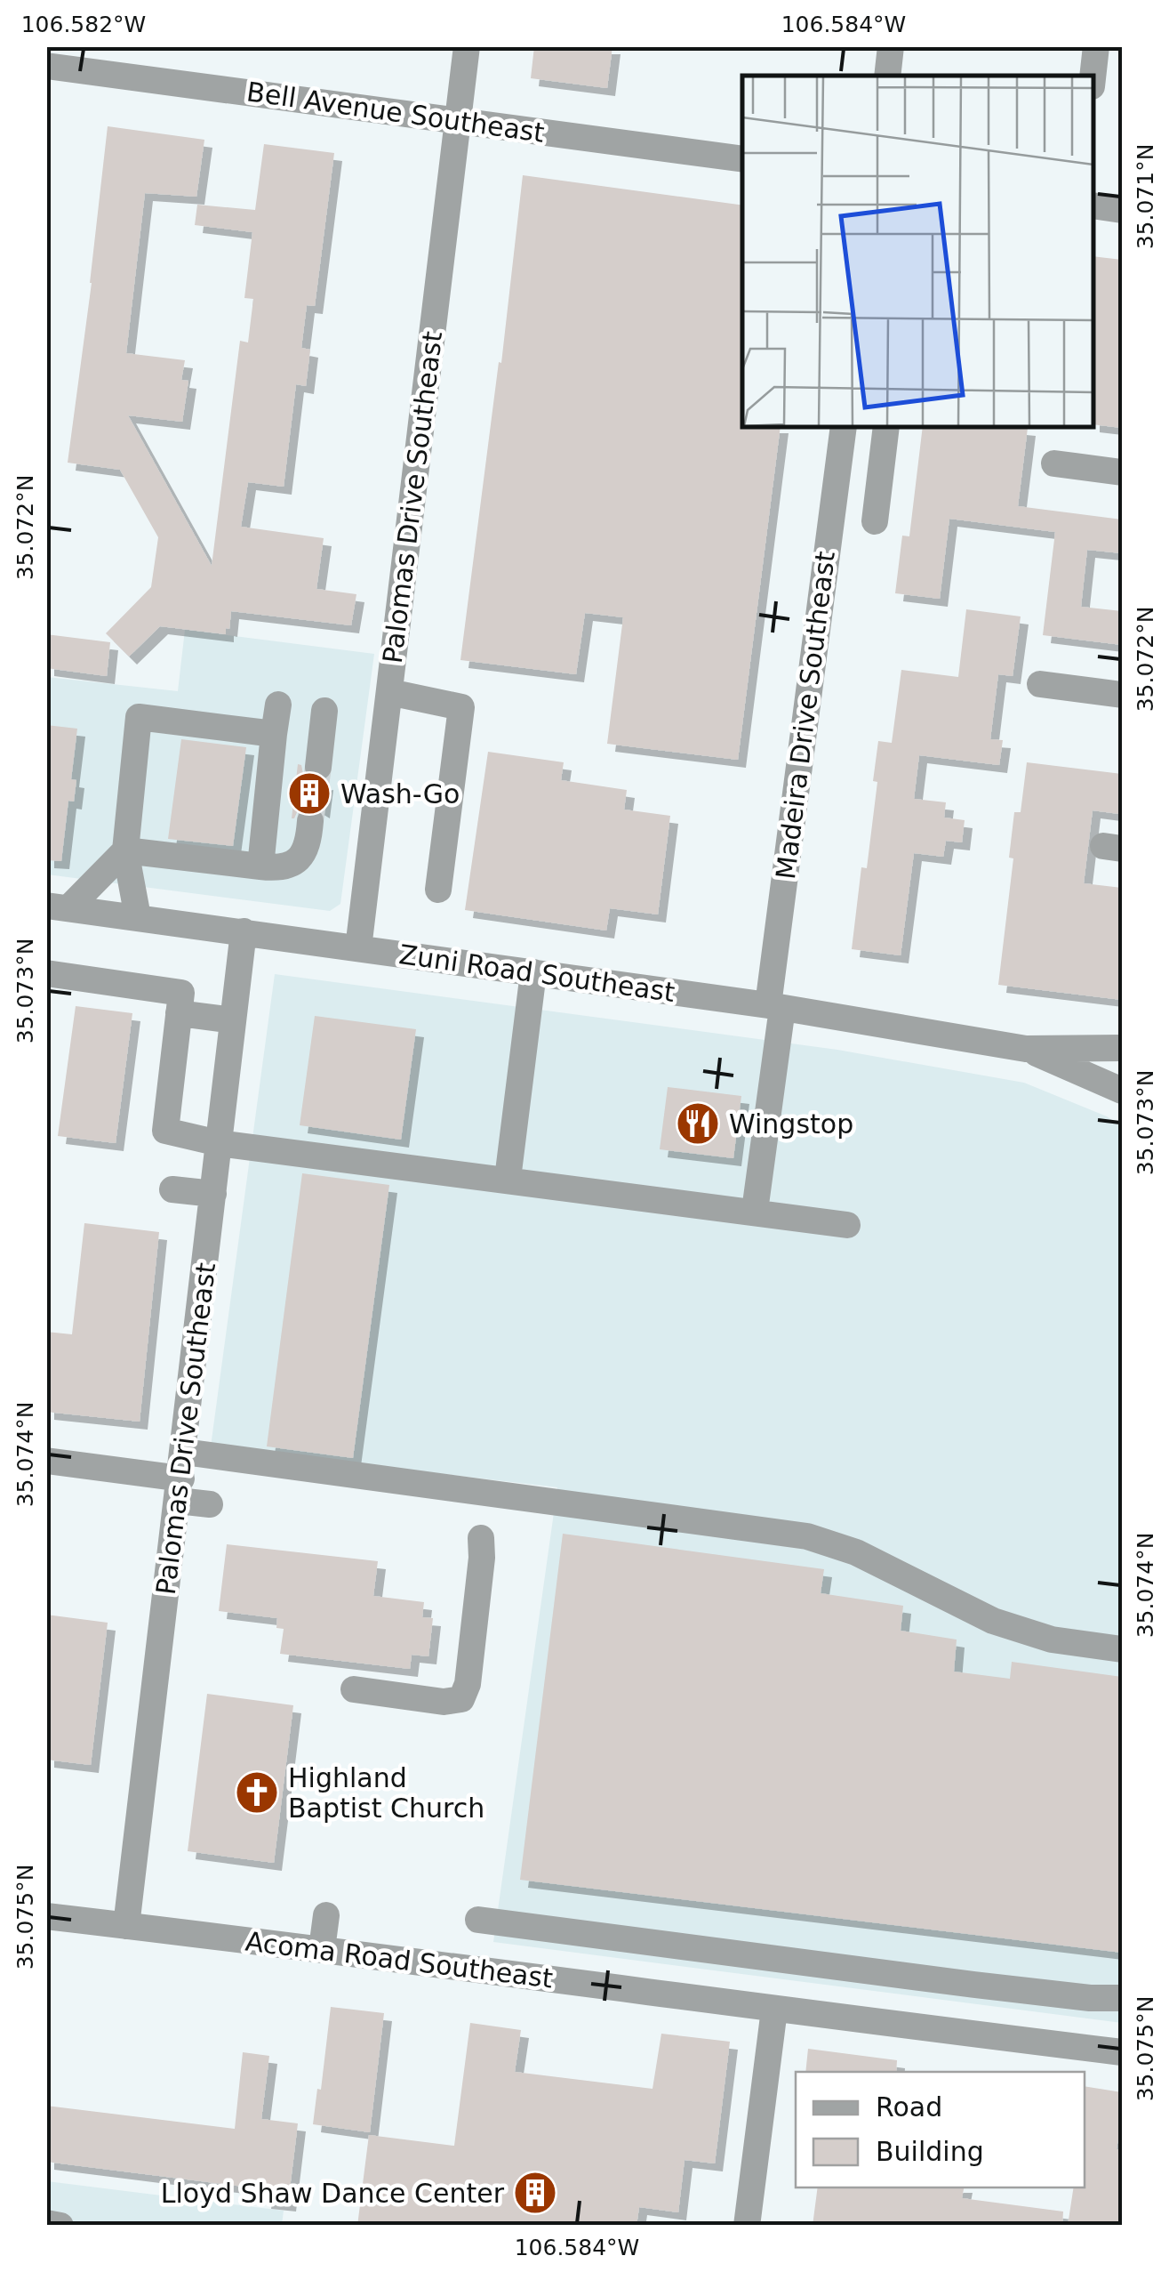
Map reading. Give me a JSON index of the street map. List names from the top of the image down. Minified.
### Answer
{"streets":{"street":["Bell Avenue Southeast","Palomas Drive Southeast","Madeira Drive Southeast","Zuni Road Southeast","Acoma Road Southeast"]},"crossings":[["Bell Avenue Southeast","Palomas Drive Southeast"],["Palomas Drive Southeast","Zuni Road Southeast"],["Palomas Drive Southeast","Acoma Road Southeast"],["Madeira Drive Southeast","Zuni Road Southeast"]],"places":{"building":["Wash-Go","Lloyd Shaw Dance Center"],"restaurant":["Wingstop"],"church":["Highland Baptist Church"]},"legend":["Road","Building"],"coordinates":["106.582°W","106.584°W","35.071°N","35.072°N","35.073°N","35.074°N","35.075°N"]}
